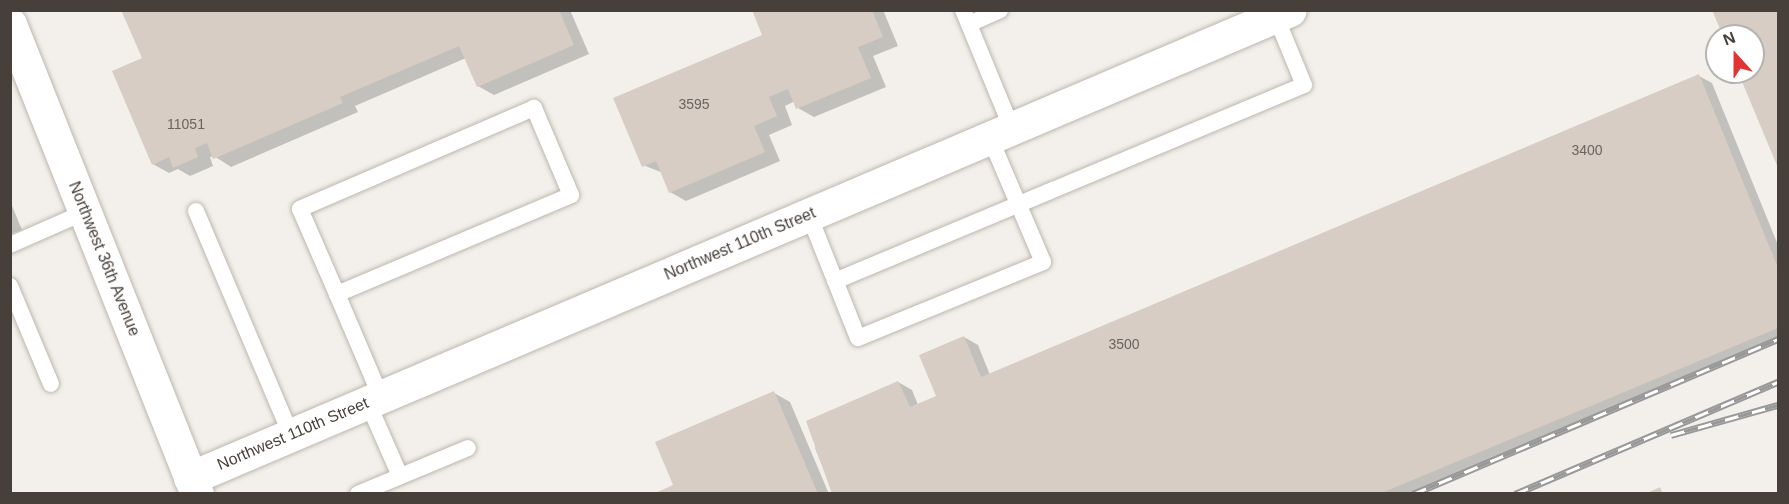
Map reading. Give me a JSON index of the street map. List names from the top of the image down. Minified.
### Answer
{"streets":{"street":["Northwest 110th Street","Northwest 36th Avenue"]},"crossings":[["Northwest 110th Street","Northwest 36th Avenue"]],"house_numbers":["3595","11051","3400","3500"],"north":"top"}
